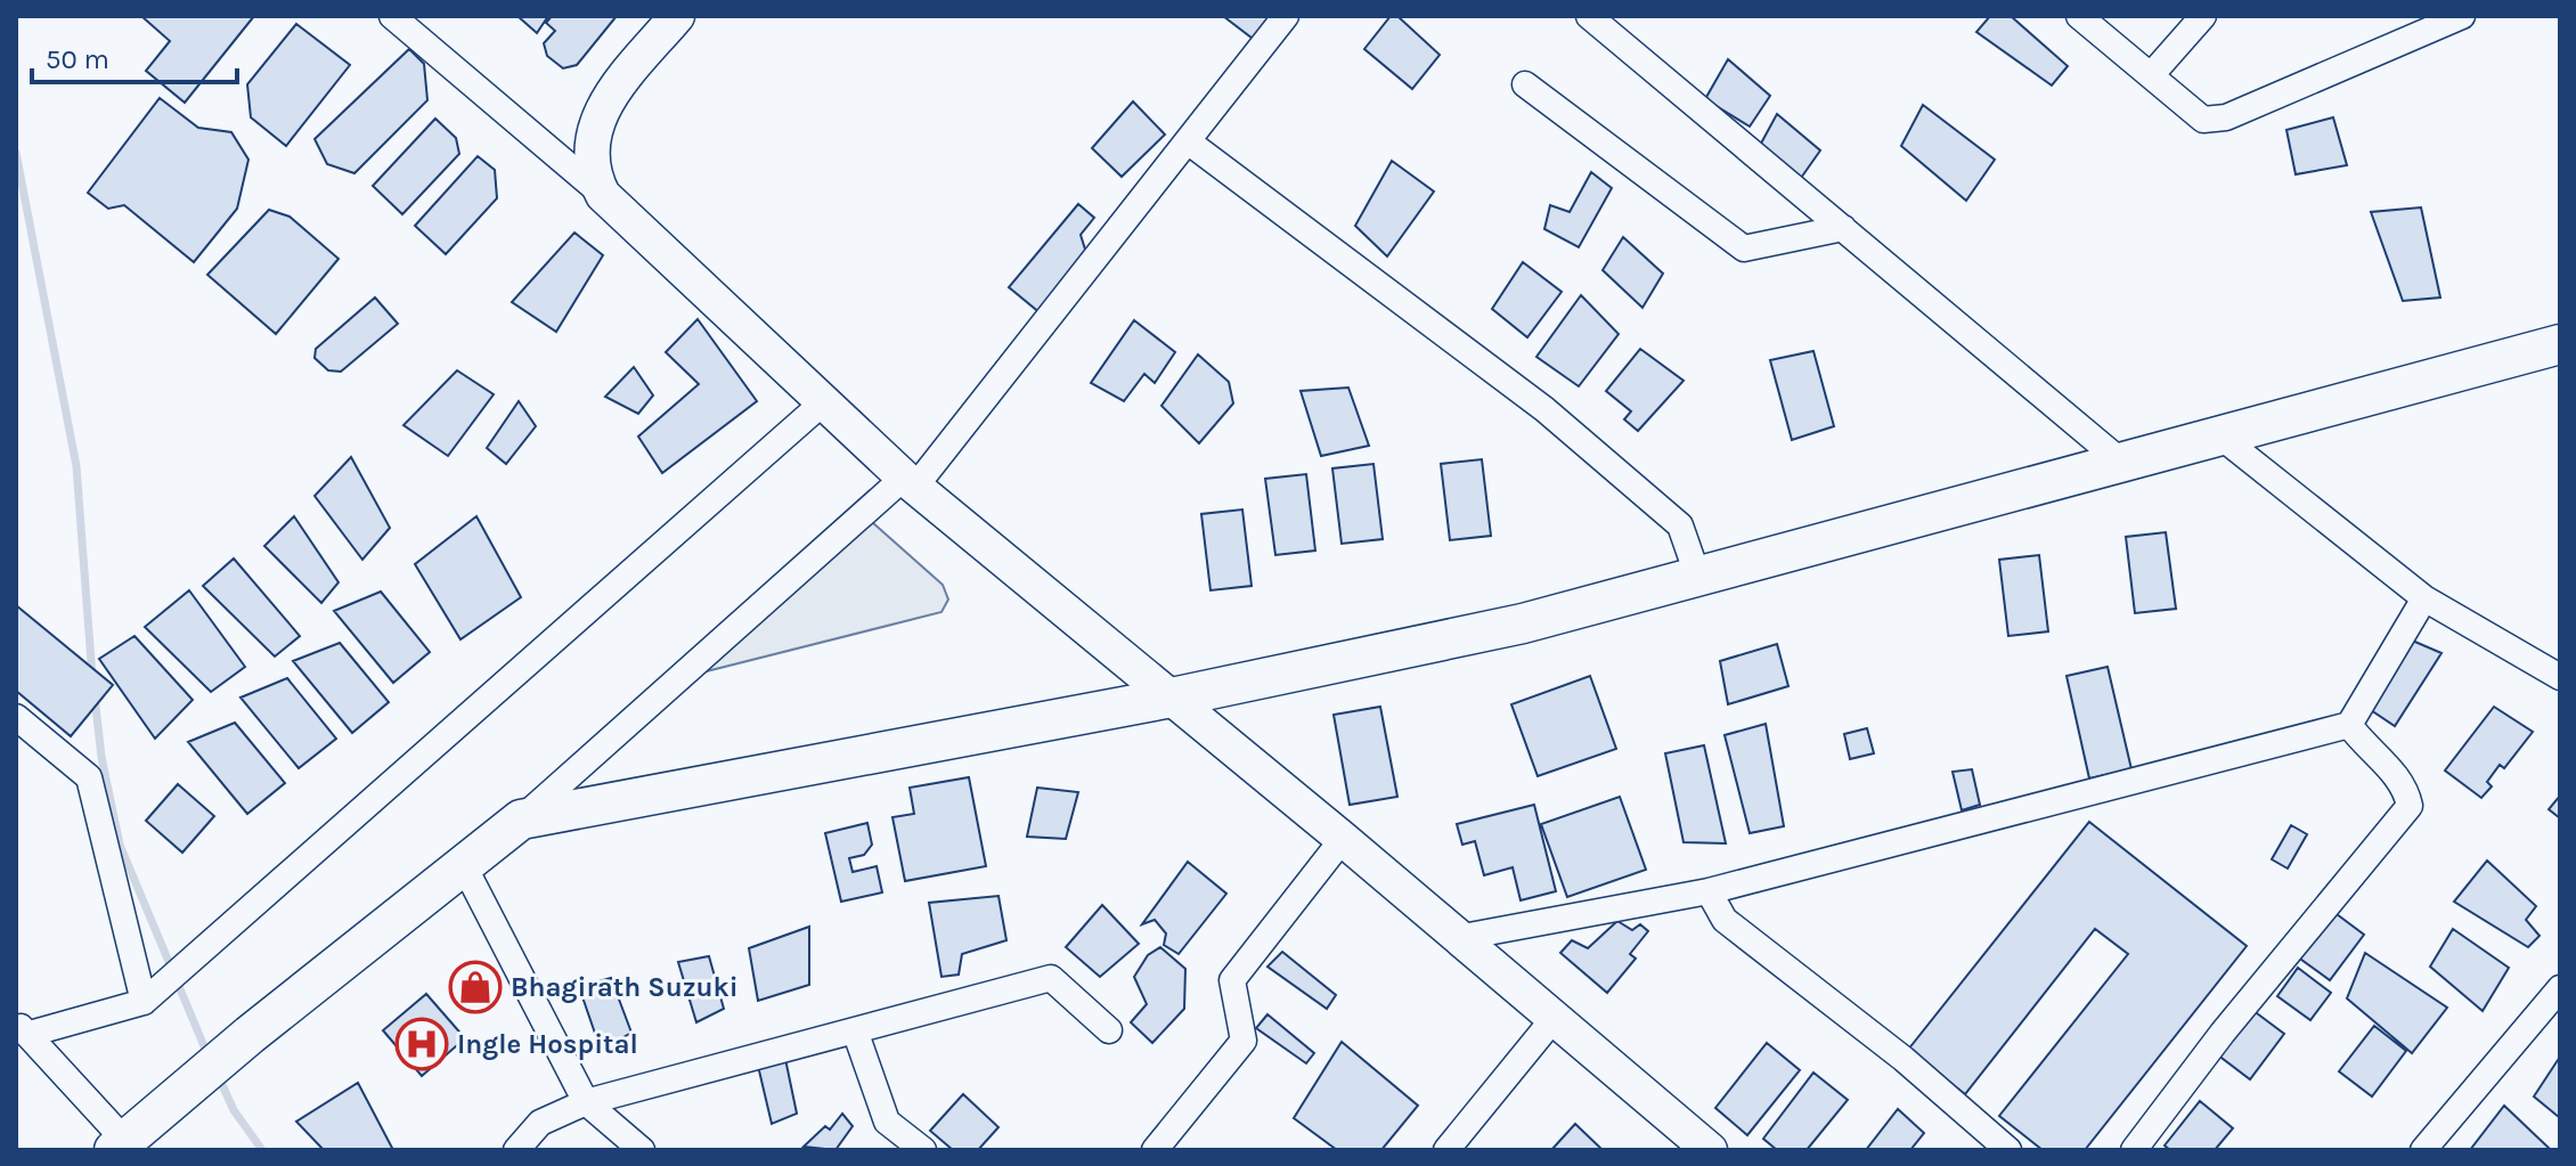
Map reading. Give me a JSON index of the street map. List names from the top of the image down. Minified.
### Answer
{"places":{"shop":["Bhagirath Suzuki"],"hospital":["Ingle Hospital"]},"scale_bar":"50 m"}
